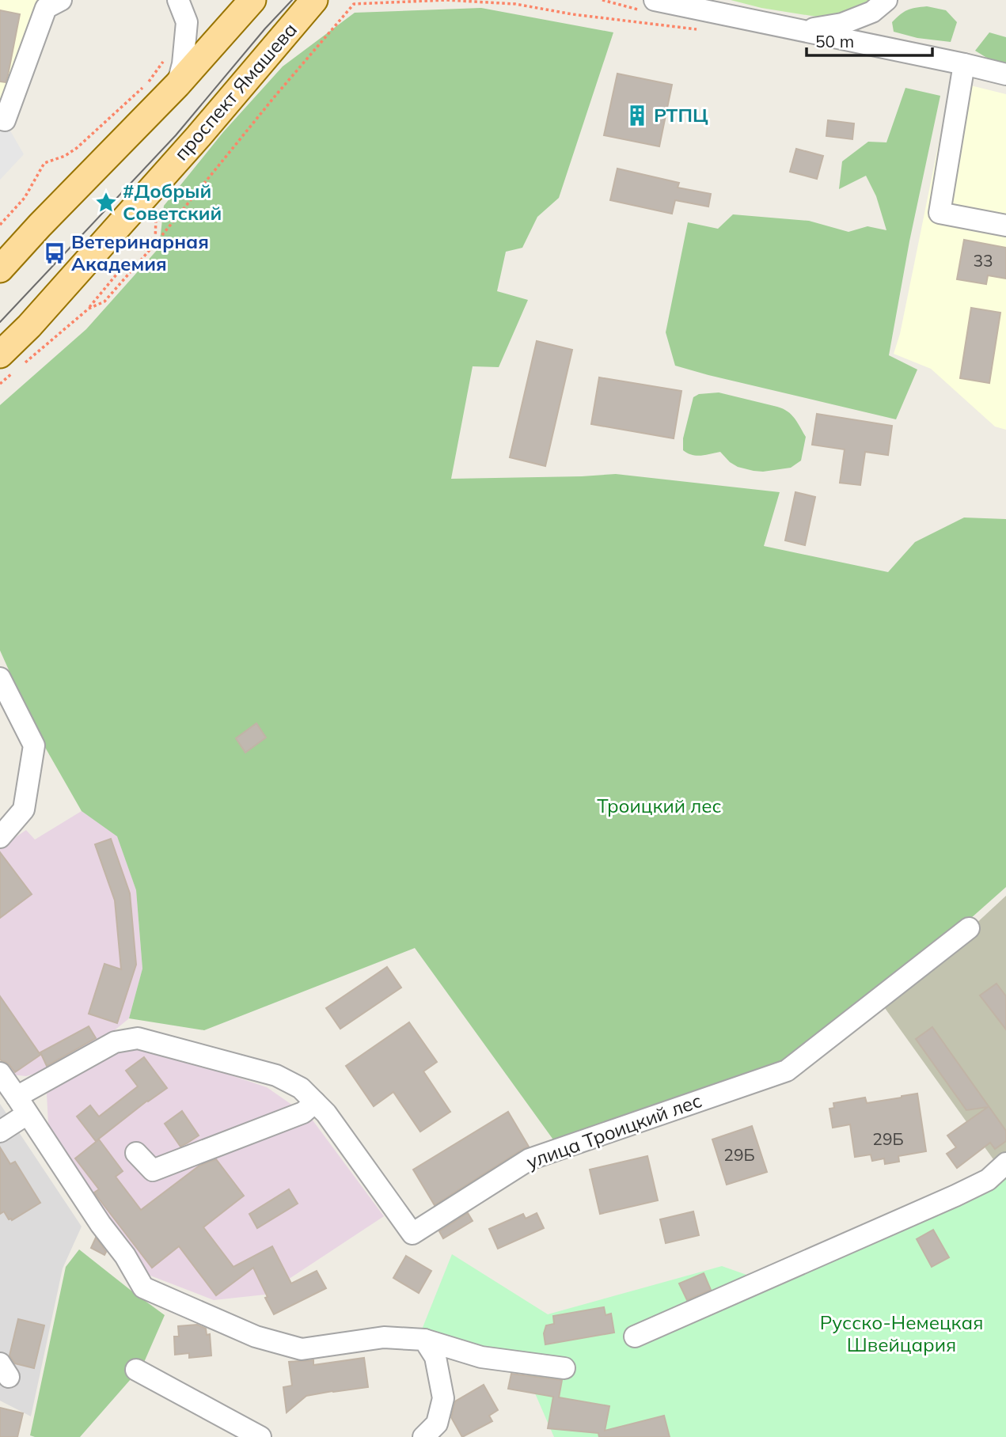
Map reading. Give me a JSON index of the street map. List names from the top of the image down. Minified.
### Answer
{"streets":{"main road":["проспект Ямашева"],"street":["улица Троицкий лес"]},"parks":["Троицкий лес","Русско-Немецкая Швейцария"],"places":{"building":["РТПЦ"],"place":["#Добрый Советский"],"bus stop":["Ветеринарная Академия"]},"house_numbers":["33","29Б","29Б"],"scale_bar":"50 m"}
